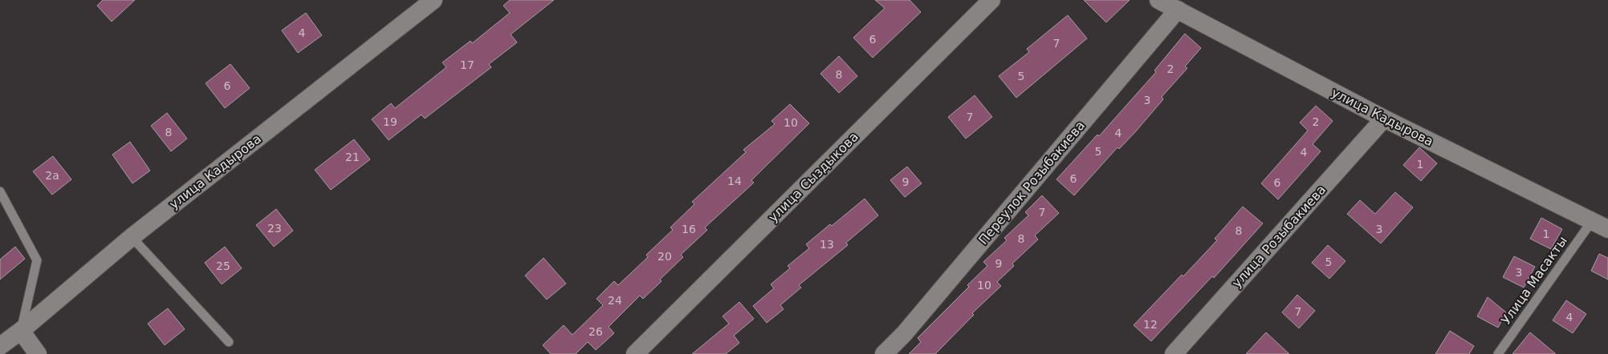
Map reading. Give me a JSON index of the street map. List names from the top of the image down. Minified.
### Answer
{"streets":{"street":["улица Кадырова","улица Сыздыкова","Переулок Розыбакиева","улица Розыбакиева"],"lane":["Улица Масакты"]},"crossings":[["улица Кадырова","Переулок Розыбакиева"],["улица Кадырова","улица Розыбакиева"],["улица Кадырова","Улица Масакты"]],"house_numbers":["4","6","7","17","2","8","5","6","3","7","19","2","10","8","4","5","4","21","1","2а","6","14","9","6","7","23","16","3","8","1","8","13","20","5","9","25","3","10","24","7","4","12","26"]}
